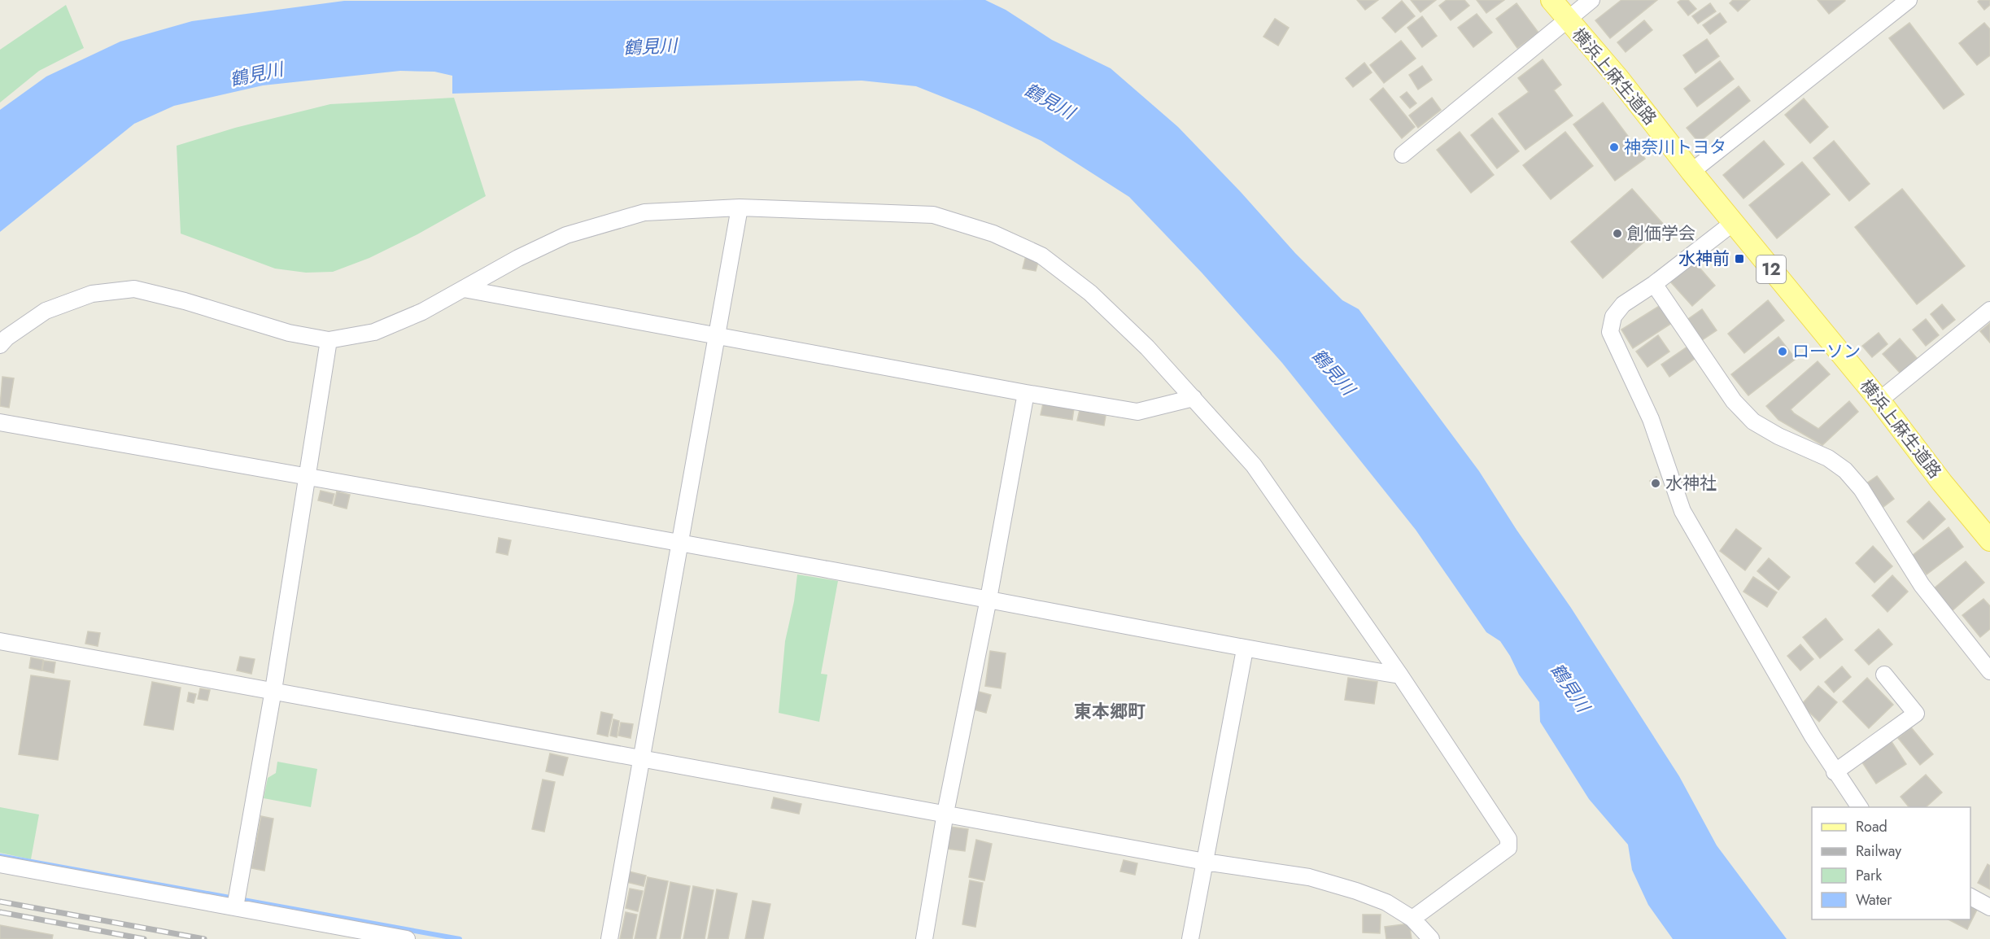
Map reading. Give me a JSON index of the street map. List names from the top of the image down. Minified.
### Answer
{"streets":{"main road":["横浜上麻生道路","12"]},"districts":["東本郷町"],"water":["鶴見川"],"places":{"other":["神奈川トヨタ","創価学会","ローソン","水神社"],"transit":["水神前"]},"legend":["Road","Railway","Park","Water"]}
